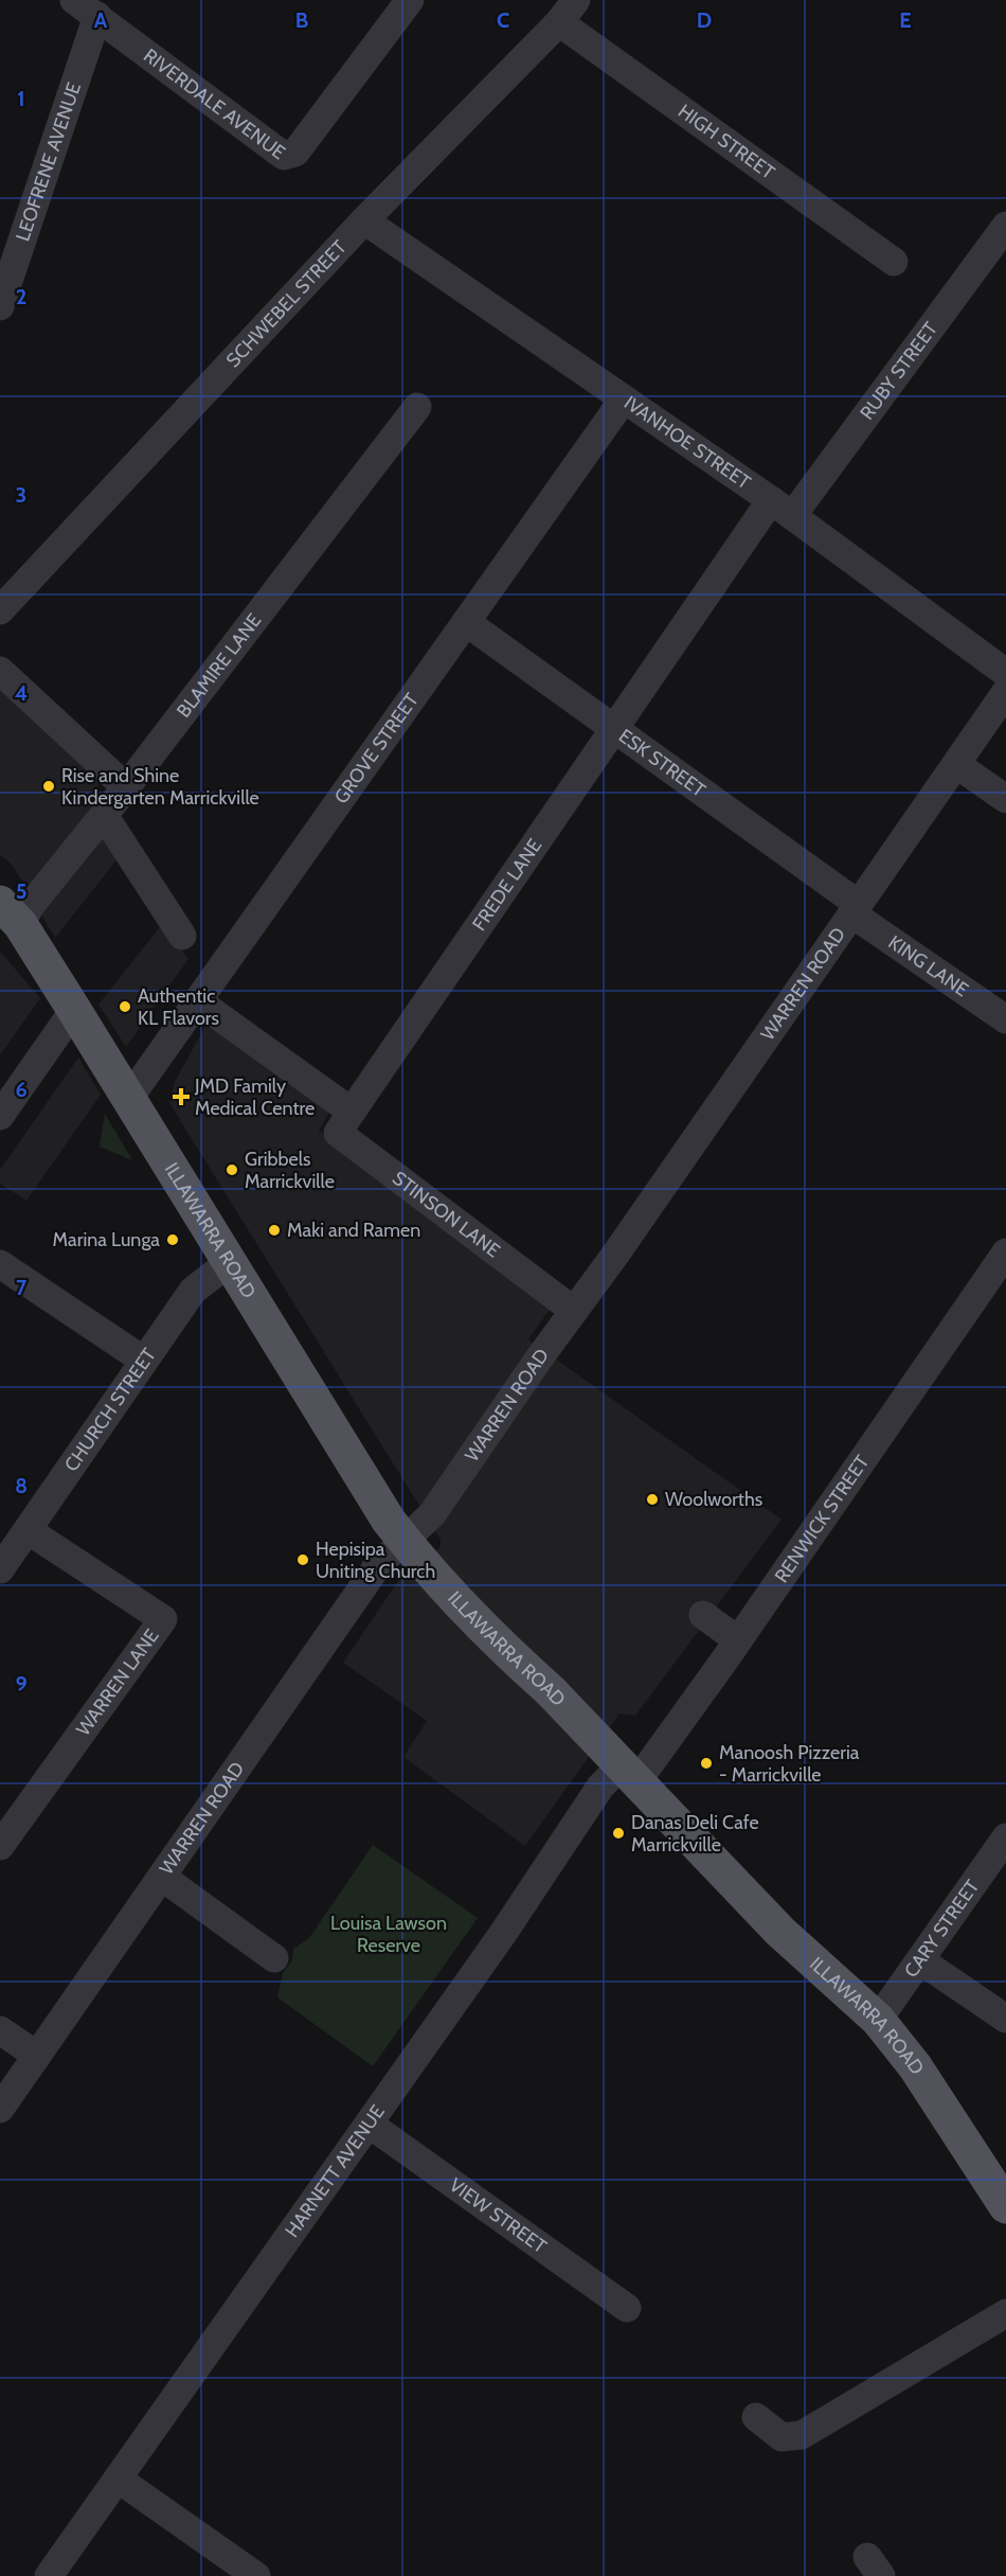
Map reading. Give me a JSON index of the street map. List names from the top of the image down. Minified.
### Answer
{"streets":{"main road":["ILLAWARRA ROAD"],"street":["RIVERDALE AVENUE","HIGH STREET","LEOFRENE AVENUE","SCHWEBEL STREET","RUBY STREET","IVANHOE STREET","BLAMIRE LANE","GROVE STREET","ESK STREET","FREDE LANE","KING LANE","WARREN ROAD","STINSON LANE","CHURCH STREET","RENWICK STREET","WARREN LANE","CARY STREET","HARNETT AVENUE","VIEW STREET"]},"crossings":[["RIVERDALE AVENUE","LEOFRENE AVENUE"],["HIGH STREET","SCHWEBEL STREET"],["SCHWEBEL STREET","IVANHOE STREET"],["RUBY STREET","IVANHOE STREET"],["RUBY STREET","FREDE LANE"],["IVANHOE STREET","GROVE STREET"],["IVANHOE STREET","FREDE LANE"],["BLAMIRE LANE","ILLAWARRA ROAD"],["GROVE STREET","ESK STREET"],["GROVE STREET","ILLAWARRA ROAD"],["ESK STREET","FREDE LANE"],["ESK STREET","KING LANE"],["ESK STREET","WARREN ROAD"],["FREDE LANE","STINSON LANE"],["KING LANE","WARREN ROAD"],["WARREN ROAD","STINSON LANE"],["WARREN ROAD","ILLAWARRA ROAD"],["ILLAWARRA ROAD","CHURCH STREET"],["ILLAWARRA ROAD","RENWICK STREET"],["ILLAWARRA ROAD","CARY STREET"],["ILLAWARRA ROAD","HARNETT AVENUE"],["CHURCH STREET","WARREN LANE"],["RENWICK STREET","HARNETT AVENUE"],["HARNETT AVENUE","VIEW STREET"]],"parks":["Louisa Lawson Reserve"],"places":{"other":["Rise and Shine Kindergarten Marrickville","Authentic KL Flavors","Gribbels Marrickville","Maki and Ramen","Marina Lunga","Woolworths","Hepisipa Uniting Church","Manoosh Pizzeria - Marrickville","Danas Deli Cafe Marrickville"],"health":["JMD Family Medical Centre"]},"grid":{"columns":["A","B","C","D","E"],"rows":["1","2","3","4","5","6","7","8","9"]}}
